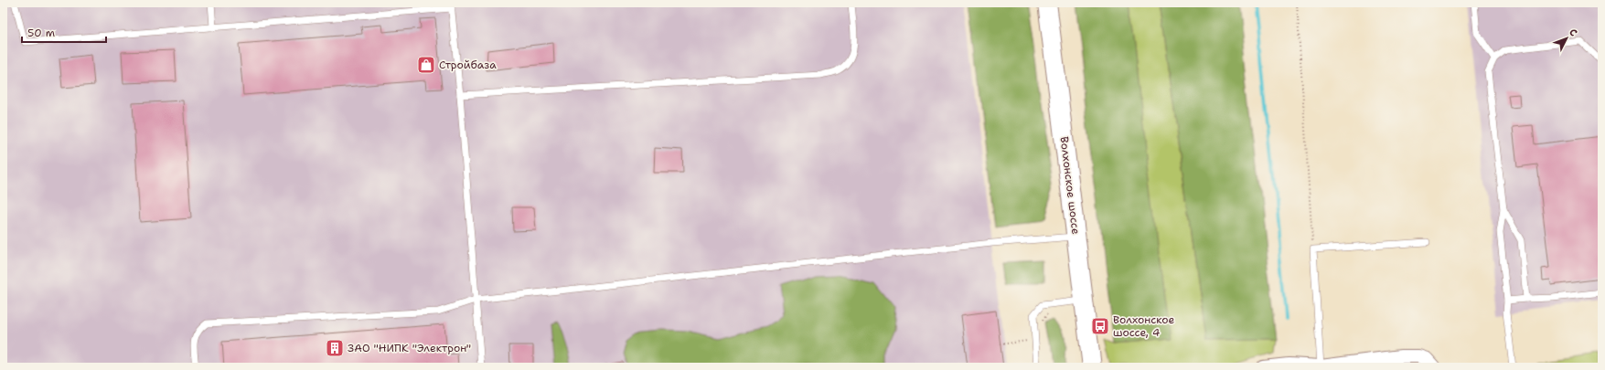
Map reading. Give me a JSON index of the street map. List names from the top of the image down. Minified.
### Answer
{"streets":{"main road":["Волхонское шоссе"]},"places":{"shop":["Стройбаза"],"bus stop":["Волхонское шоссе, 4"],"building":["ЗАО \"НИПК \"Электрон\""]},"scale_bar":"50 m","north":"top right"}
